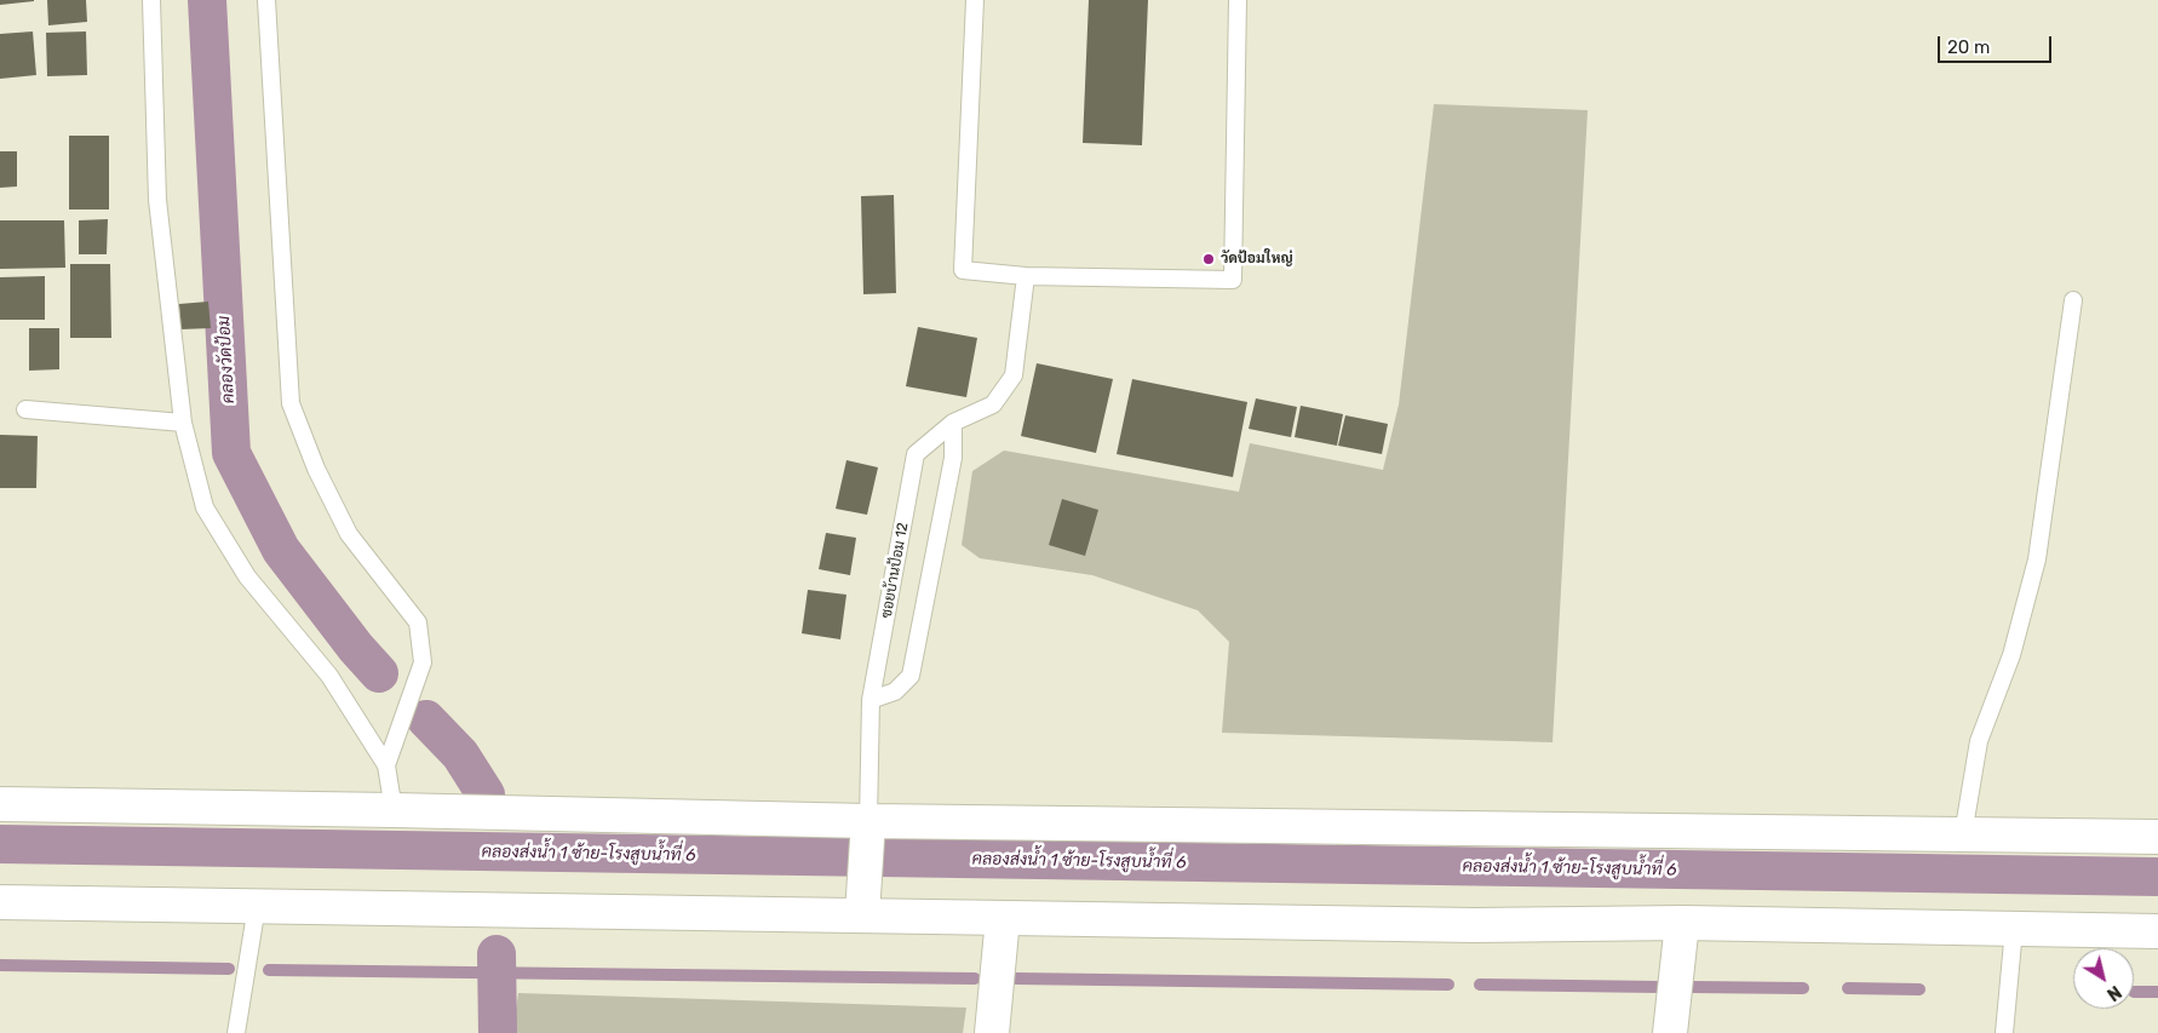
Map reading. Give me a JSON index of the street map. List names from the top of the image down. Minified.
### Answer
{"streets":{"street":["ซอยบ้านป้อม 12"]},"water":["คลองวัดป้อม","คลองส่งน้ำ 1 ซ้าย-โรงสูบน้ำที่ 6"],"places":["วัดป้อมใหญ่"],"scale_bar":"20 m","north":"bottom right"}
